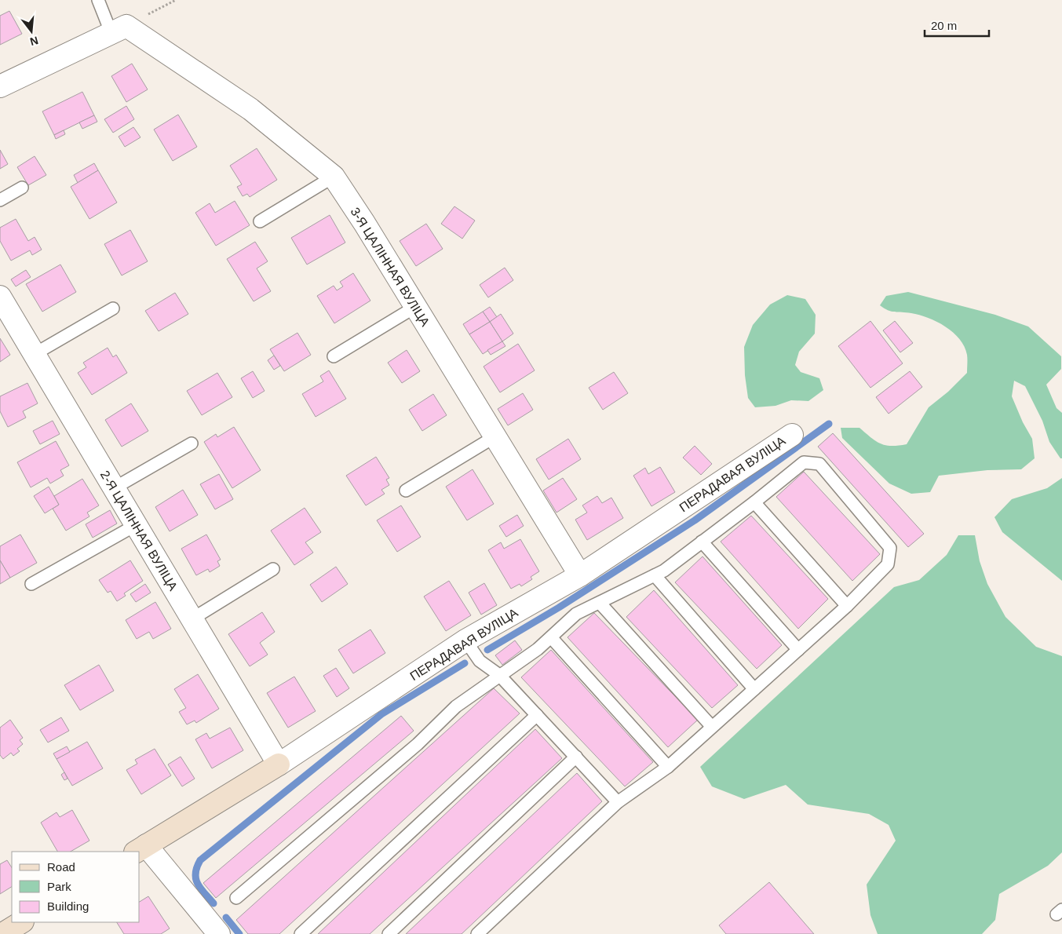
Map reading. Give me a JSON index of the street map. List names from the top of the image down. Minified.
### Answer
{"streets":{"street":["3-Я ЦАЛІННАЯ ВУЛІЦА","ПЕРАДАВАЯ ВУЛІЦА","2-Я ЦАЛІННАЯ ВУЛІЦА"]},"crossings":[["3-Я ЦАЛІННАЯ ВУЛІЦА","ПЕРАДАВАЯ ВУЛІЦА"],["ПЕРАДАВАЯ ВУЛІЦА","2-Я ЦАЛІННАЯ ВУЛІЦА"]],"legend":["Road","Park","Building"],"scale_bar":"20 m","north":"bottom"}
